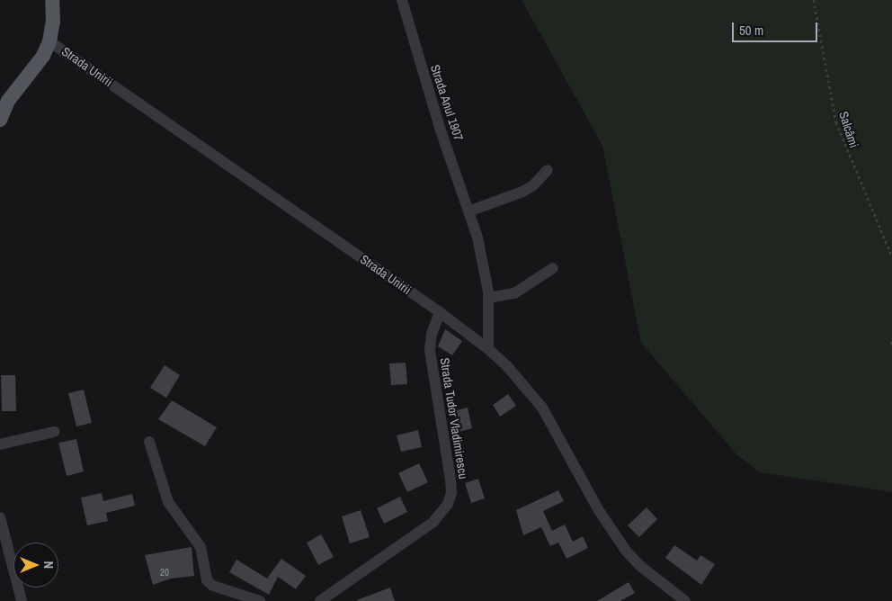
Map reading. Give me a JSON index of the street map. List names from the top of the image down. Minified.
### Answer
{"streets":{"main road":["Strada Unirii"],"street":["Strada Anul 1907","Strada Tudor Vladimirescu"],"path":["Salcâmi"]},"crossings":[["Strada Unirii","Strada Anul 1907"],["Strada Unirii","Strada Tudor Vladimirescu"]],"house_numbers":["20"],"scale_bar":"50 m","north":"right"}
